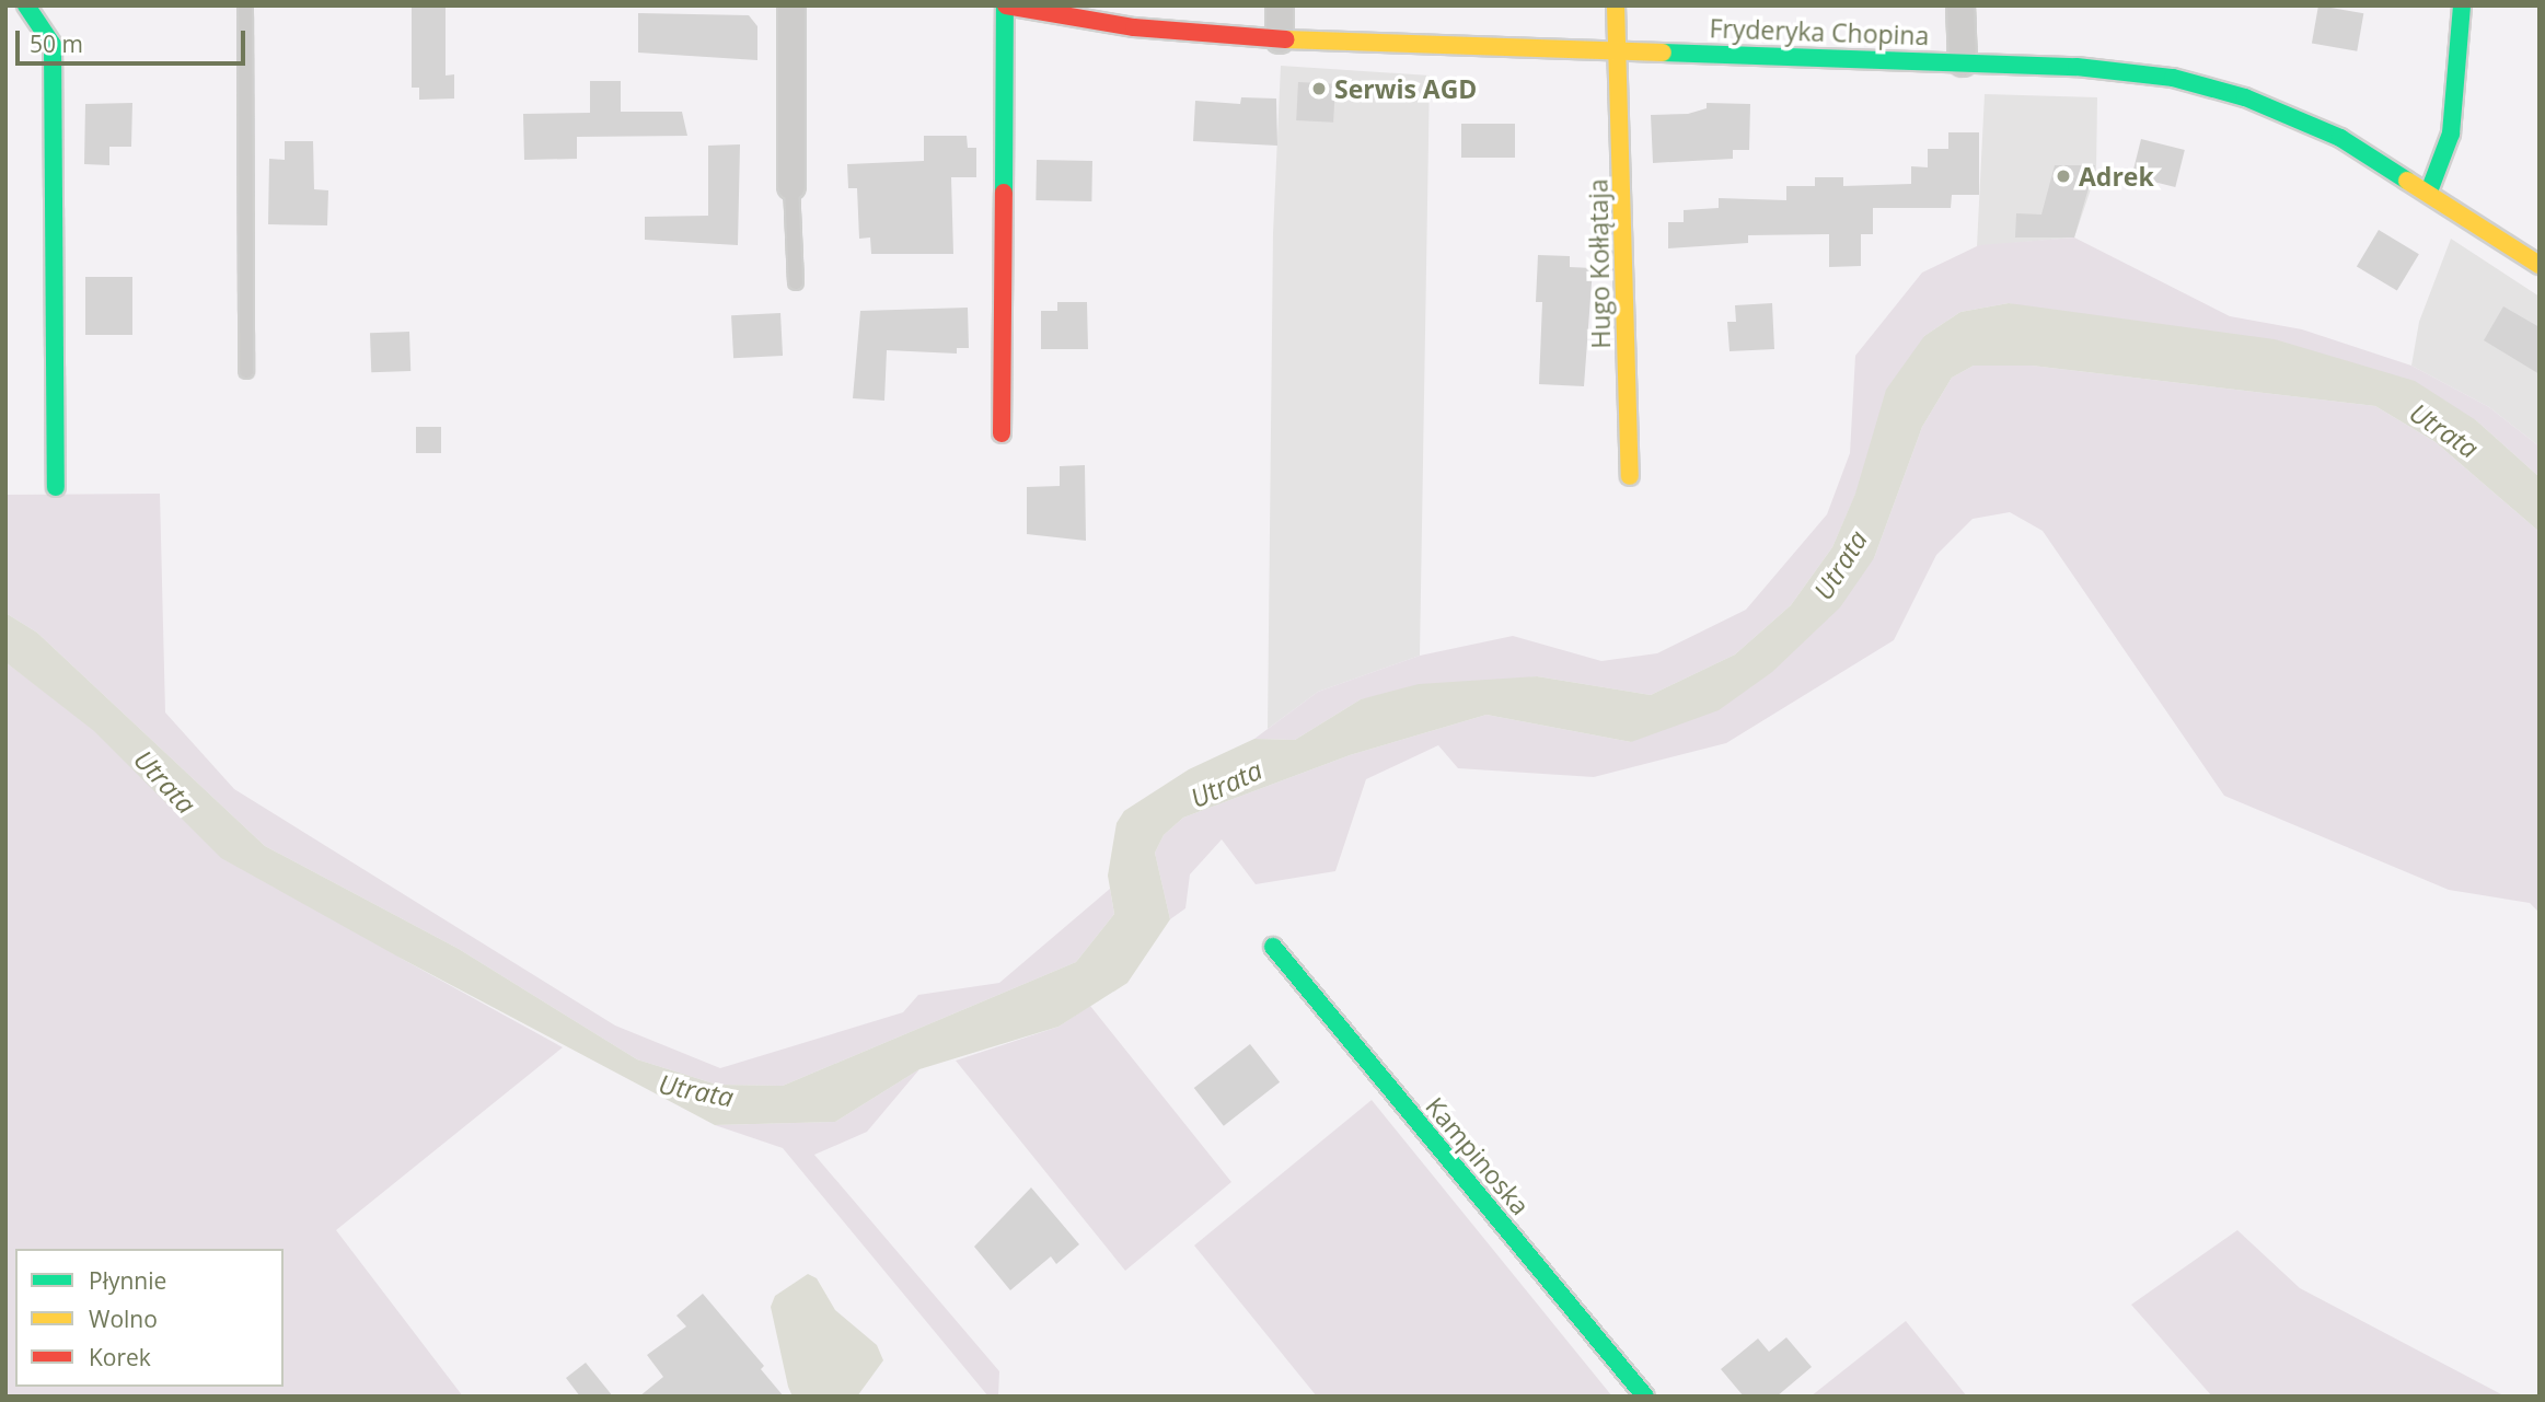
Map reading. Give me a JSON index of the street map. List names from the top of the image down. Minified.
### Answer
{"streets":{"street":["Fryderyka Chopina","Hugo Kołłątaja","Kampinoska"]},"crossings":[["Fryderyka Chopina","Hugo Kołłątaja"]],"water":["Utrata"],"places":["Serwis AGD","Adrek"],"legend":["Płynnie","Wolno","Korek"],"scale_bar":"50 m"}
